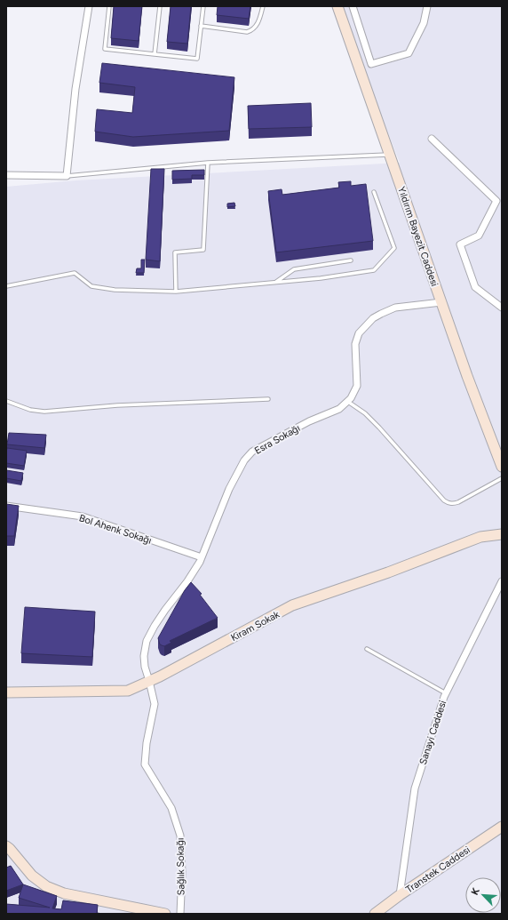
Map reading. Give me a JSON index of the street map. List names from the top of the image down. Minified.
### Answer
{"streets":{"street":["Yıldırım Bayezit Caddesi","Esra Sokağı","Bol Ahenk Sokağı","Kiram Sokak","Sanayi Caddesi","Sağlık Sokağı","Transtek Caddesi"]},"crossings":[["Yıldırım Bayezit Caddesi","Esra Sokağı"],["Esra Sokağı","Bol Ahenk Sokağı"],["Esra Sokağı","Kiram Sokak"],["Esra Sokağı","Sağlık Sokağı"],["Kiram Sokak","Sağlık Sokağı"],["Sanayi Caddesi","Transtek Caddesi"]],"north":"top left"}
